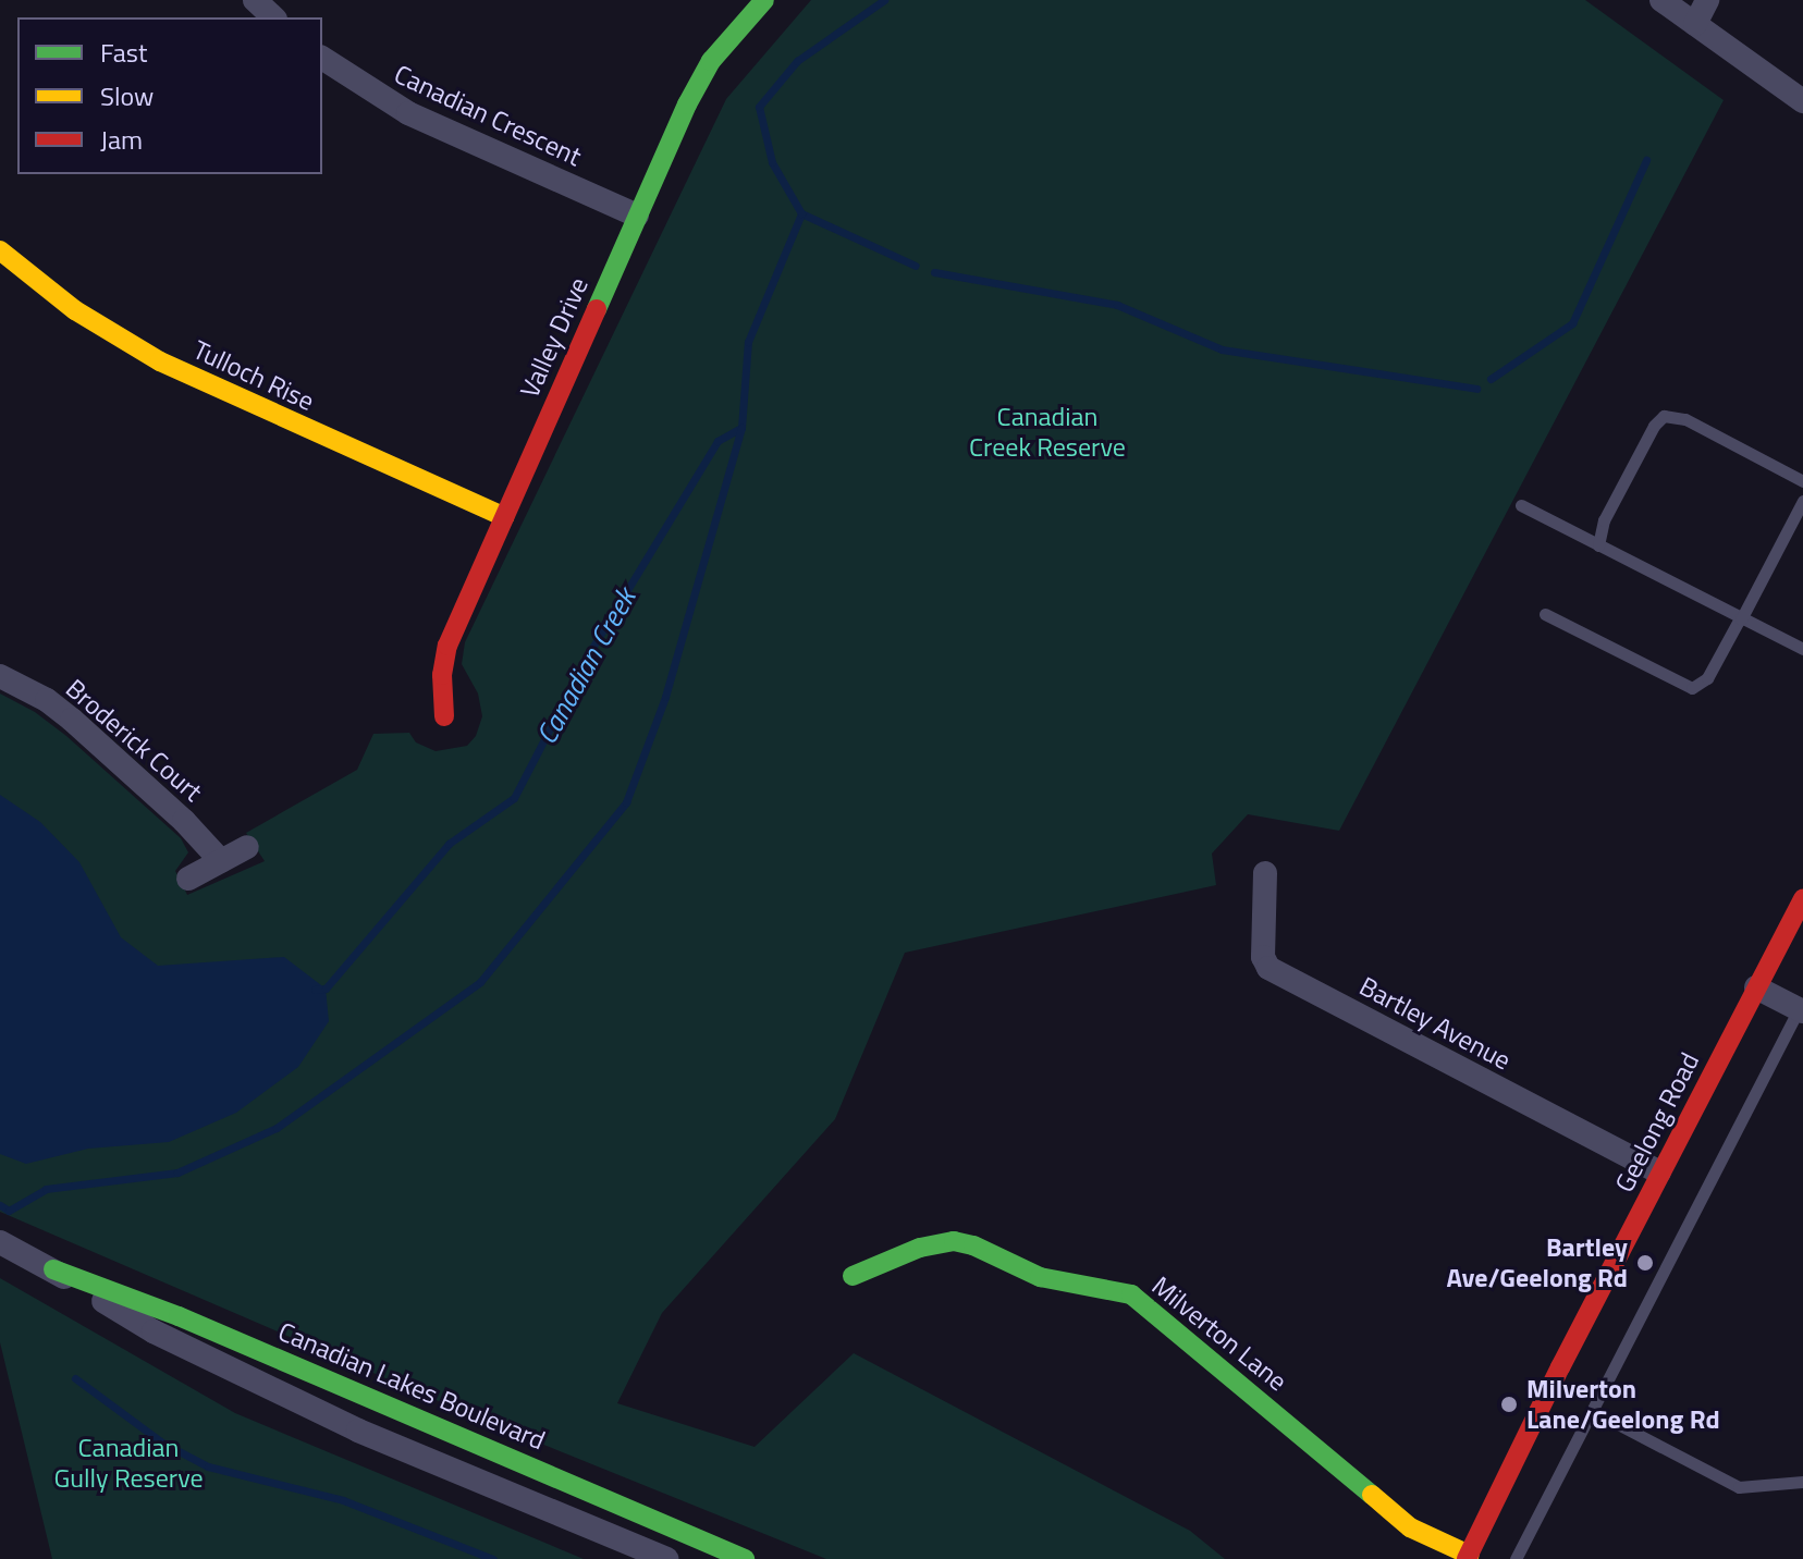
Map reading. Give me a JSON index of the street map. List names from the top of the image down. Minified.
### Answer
{"streets":{"street":["Canadian Crescent","Valley Drive","Tulloch Rise","Broderick Court","Bartley Avenue","Geelong Road","Milverton Lane","Canadian Lakes Boulevard"]},"crossings":[["Canadian Crescent","Valley Drive"],["Valley Drive","Tulloch Rise"],["Bartley Avenue","Geelong Road"],["Geelong Road","Milverton Lane"]],"water":["Canadian Creek"],"parks":["Canadian Creek Reserve","Canadian Gully Reserve"],"places":["Bartley Ave/Geelong Rd","Milverton Lane/Geelong Rd"],"legend":["Fast","Slow","Jam"]}
